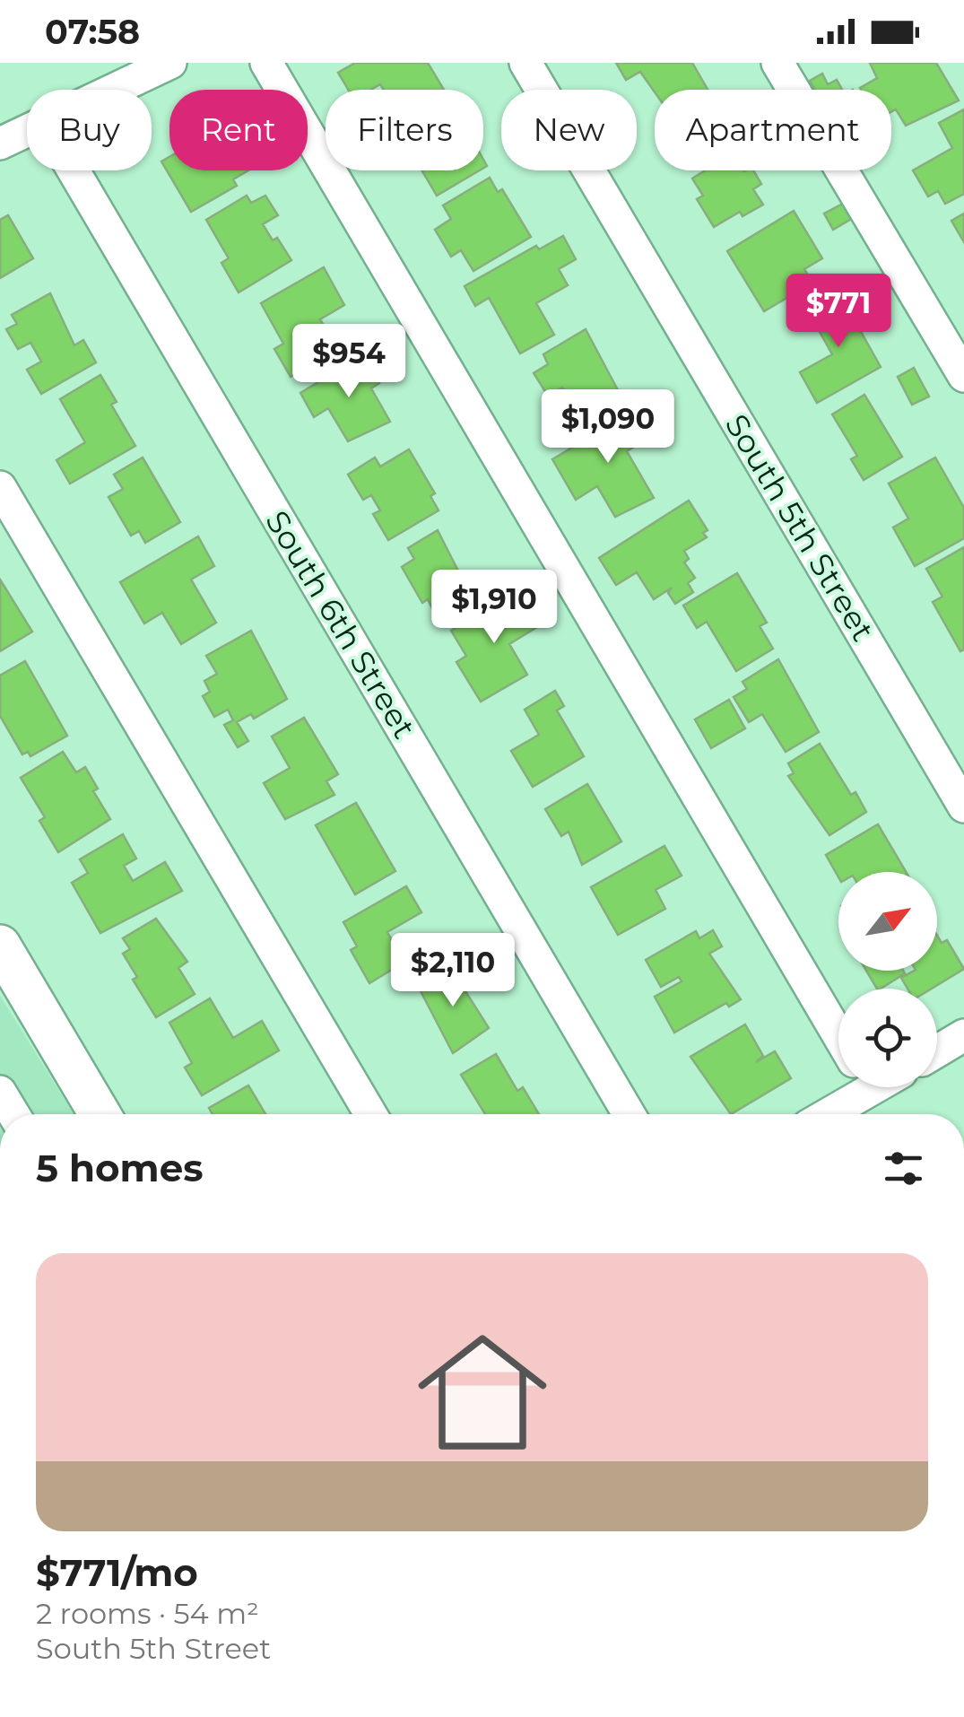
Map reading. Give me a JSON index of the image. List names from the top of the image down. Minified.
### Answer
{"streets":{"street":["South 5th Street","South 6th Street"]},"north":"top right","page":{"status":"07:58","chip":["Buy","Rent","Filters","New","Apartment"],"price":["$771","$954","$1,090","$1,910","$2,110"],"heading":"5 homes","list":[{"name":"$771/mo","note":"2 rooms · 54 m² · South 5th Street"}]}}
